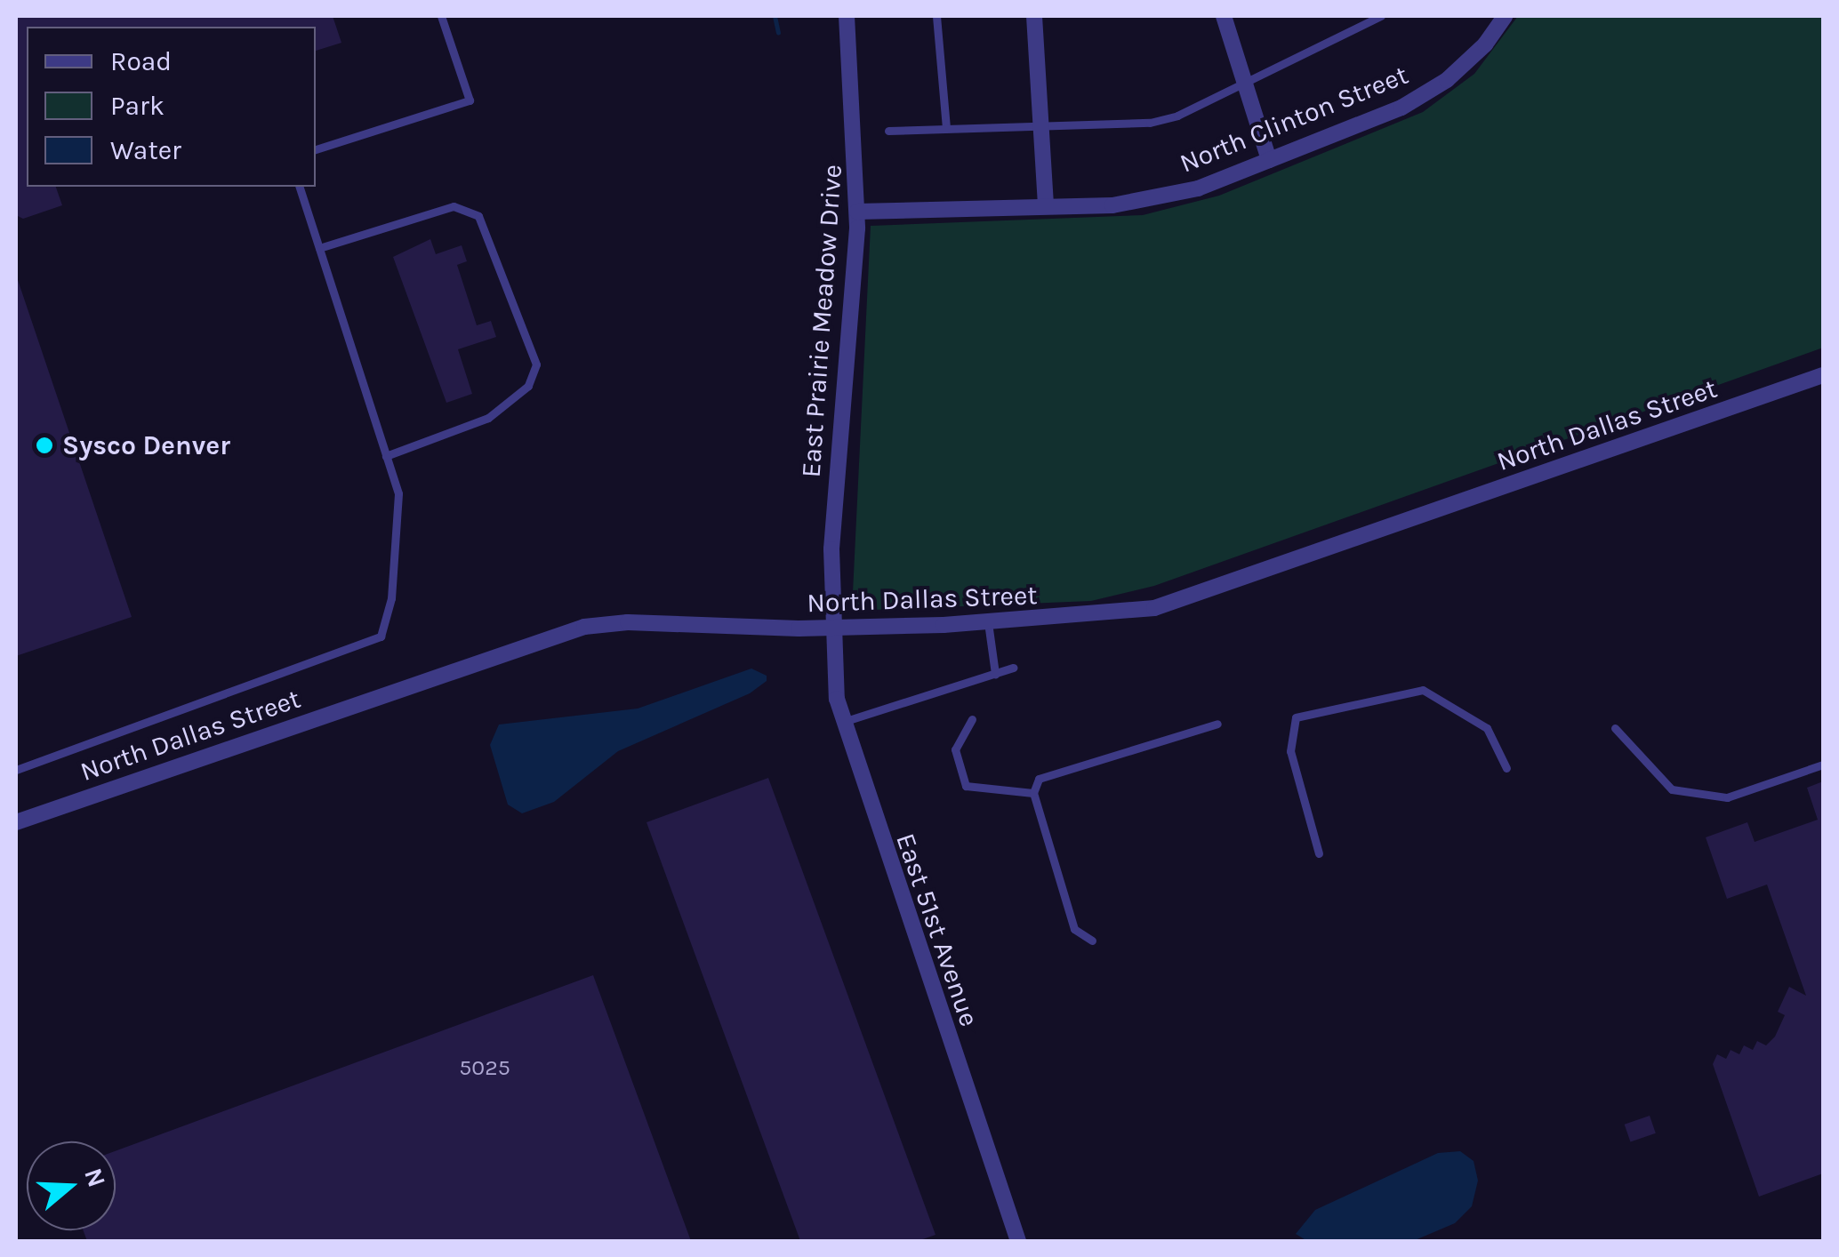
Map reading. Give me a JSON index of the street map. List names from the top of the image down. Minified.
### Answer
{"streets":{"street":["North Clinton Street","East Prairie Meadow Drive","North Dallas Street","East 51st Avenue"]},"crossings":[["North Clinton Street","East Prairie Meadow Drive"],["East Prairie Meadow Drive","North Dallas Street"],["East Prairie Meadow Drive","East 51st Avenue"],["North Dallas Street","East 51st Avenue"]],"places":["Sysco Denver"],"house_numbers":["5025"],"legend":["Road","Park","Water"],"north":"right"}
